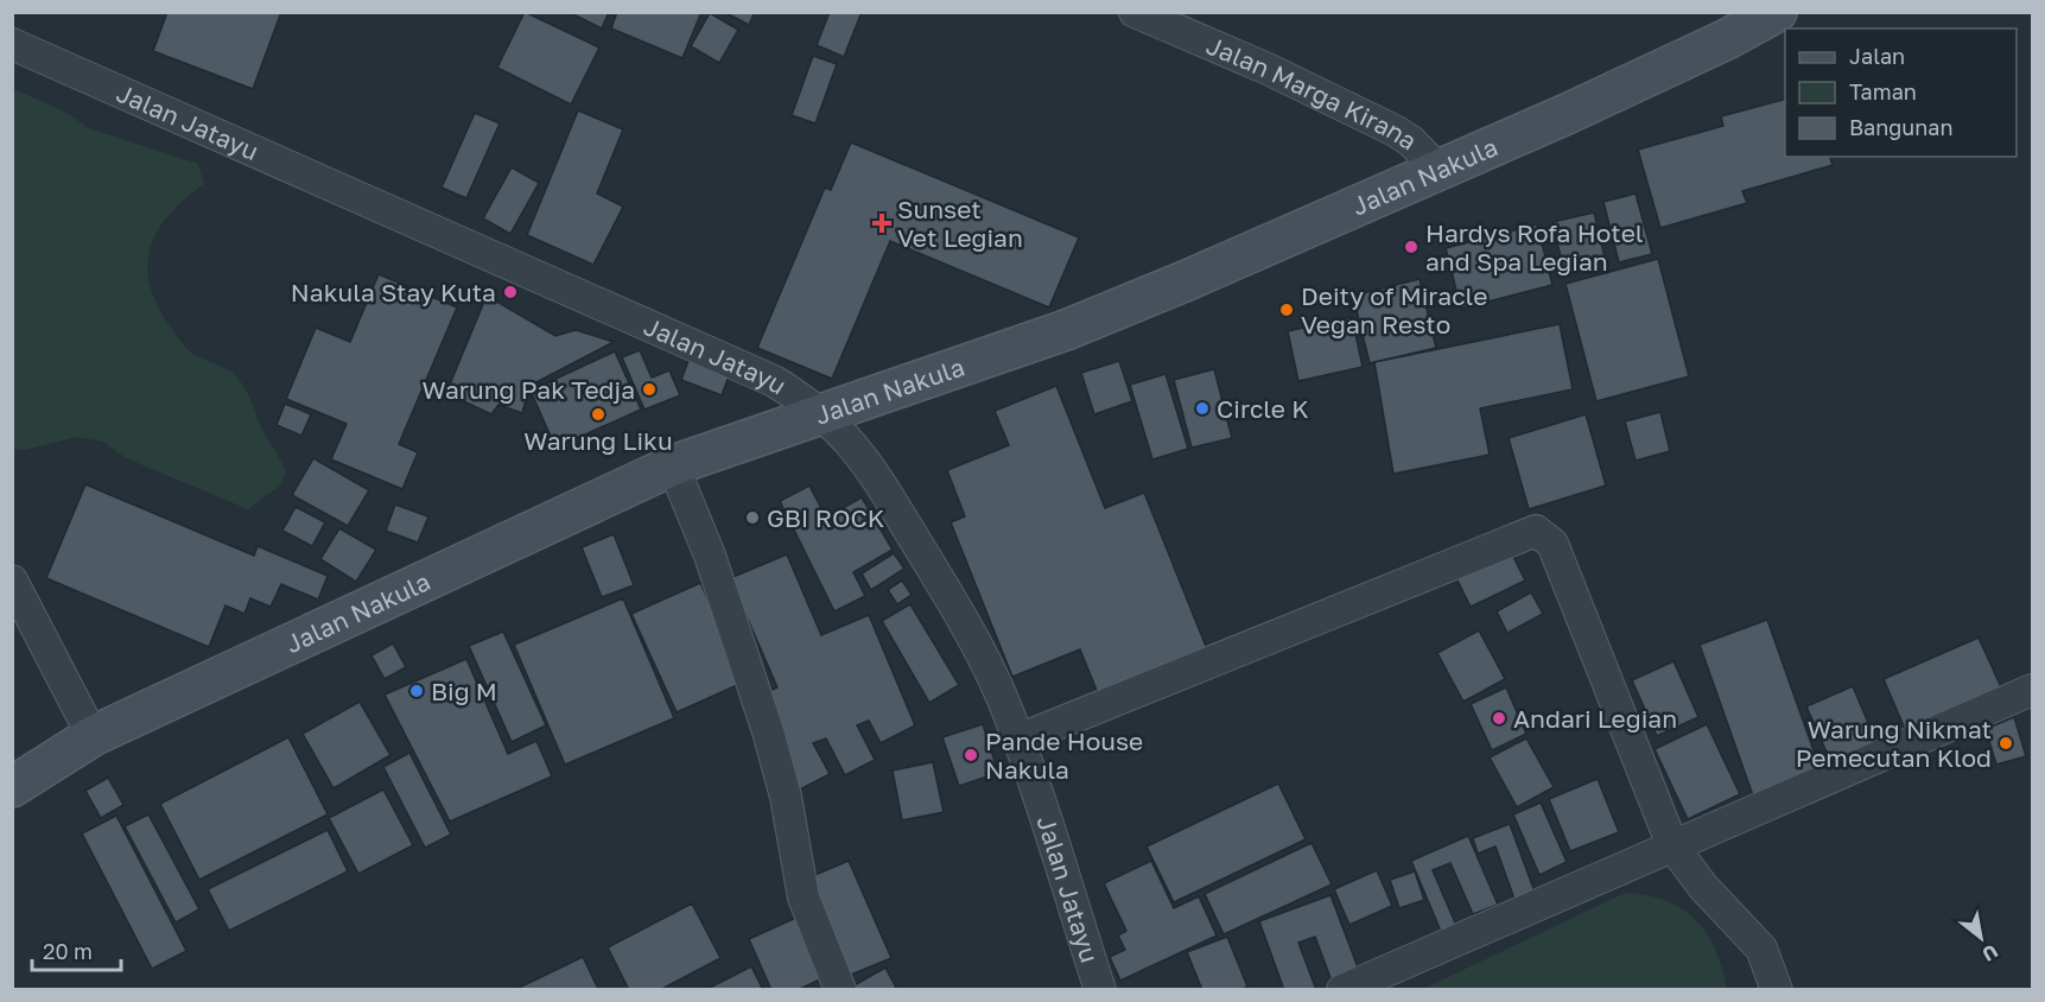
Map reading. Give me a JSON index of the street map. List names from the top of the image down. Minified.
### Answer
{"streets":{"main road":["Jalan Nakula"],"street":["Jalan Marga Kirana","Jalan Jatayu"]},"crossings":[["Jalan Marga Kirana","Jalan Nakula"],["Jalan Jatayu","Jalan Nakula"]],"places":{"health":["Sunset Vet Legian"],"other":["Hardys Rofa Hotel and Spa Legian","Nakula Stay Kuta","Deity of Miracle Vegan Resto","Warung Pak Tedja","Circle K","Warung Liku","GBI ROCK","Big M","Andari Legian","Warung Nikmat Pemecutan Klod","Pande House Nakula"]},"legend":["Jalan","Taman","Bangunan"],"scale_bar":"20 m","north":"bottom right"}
